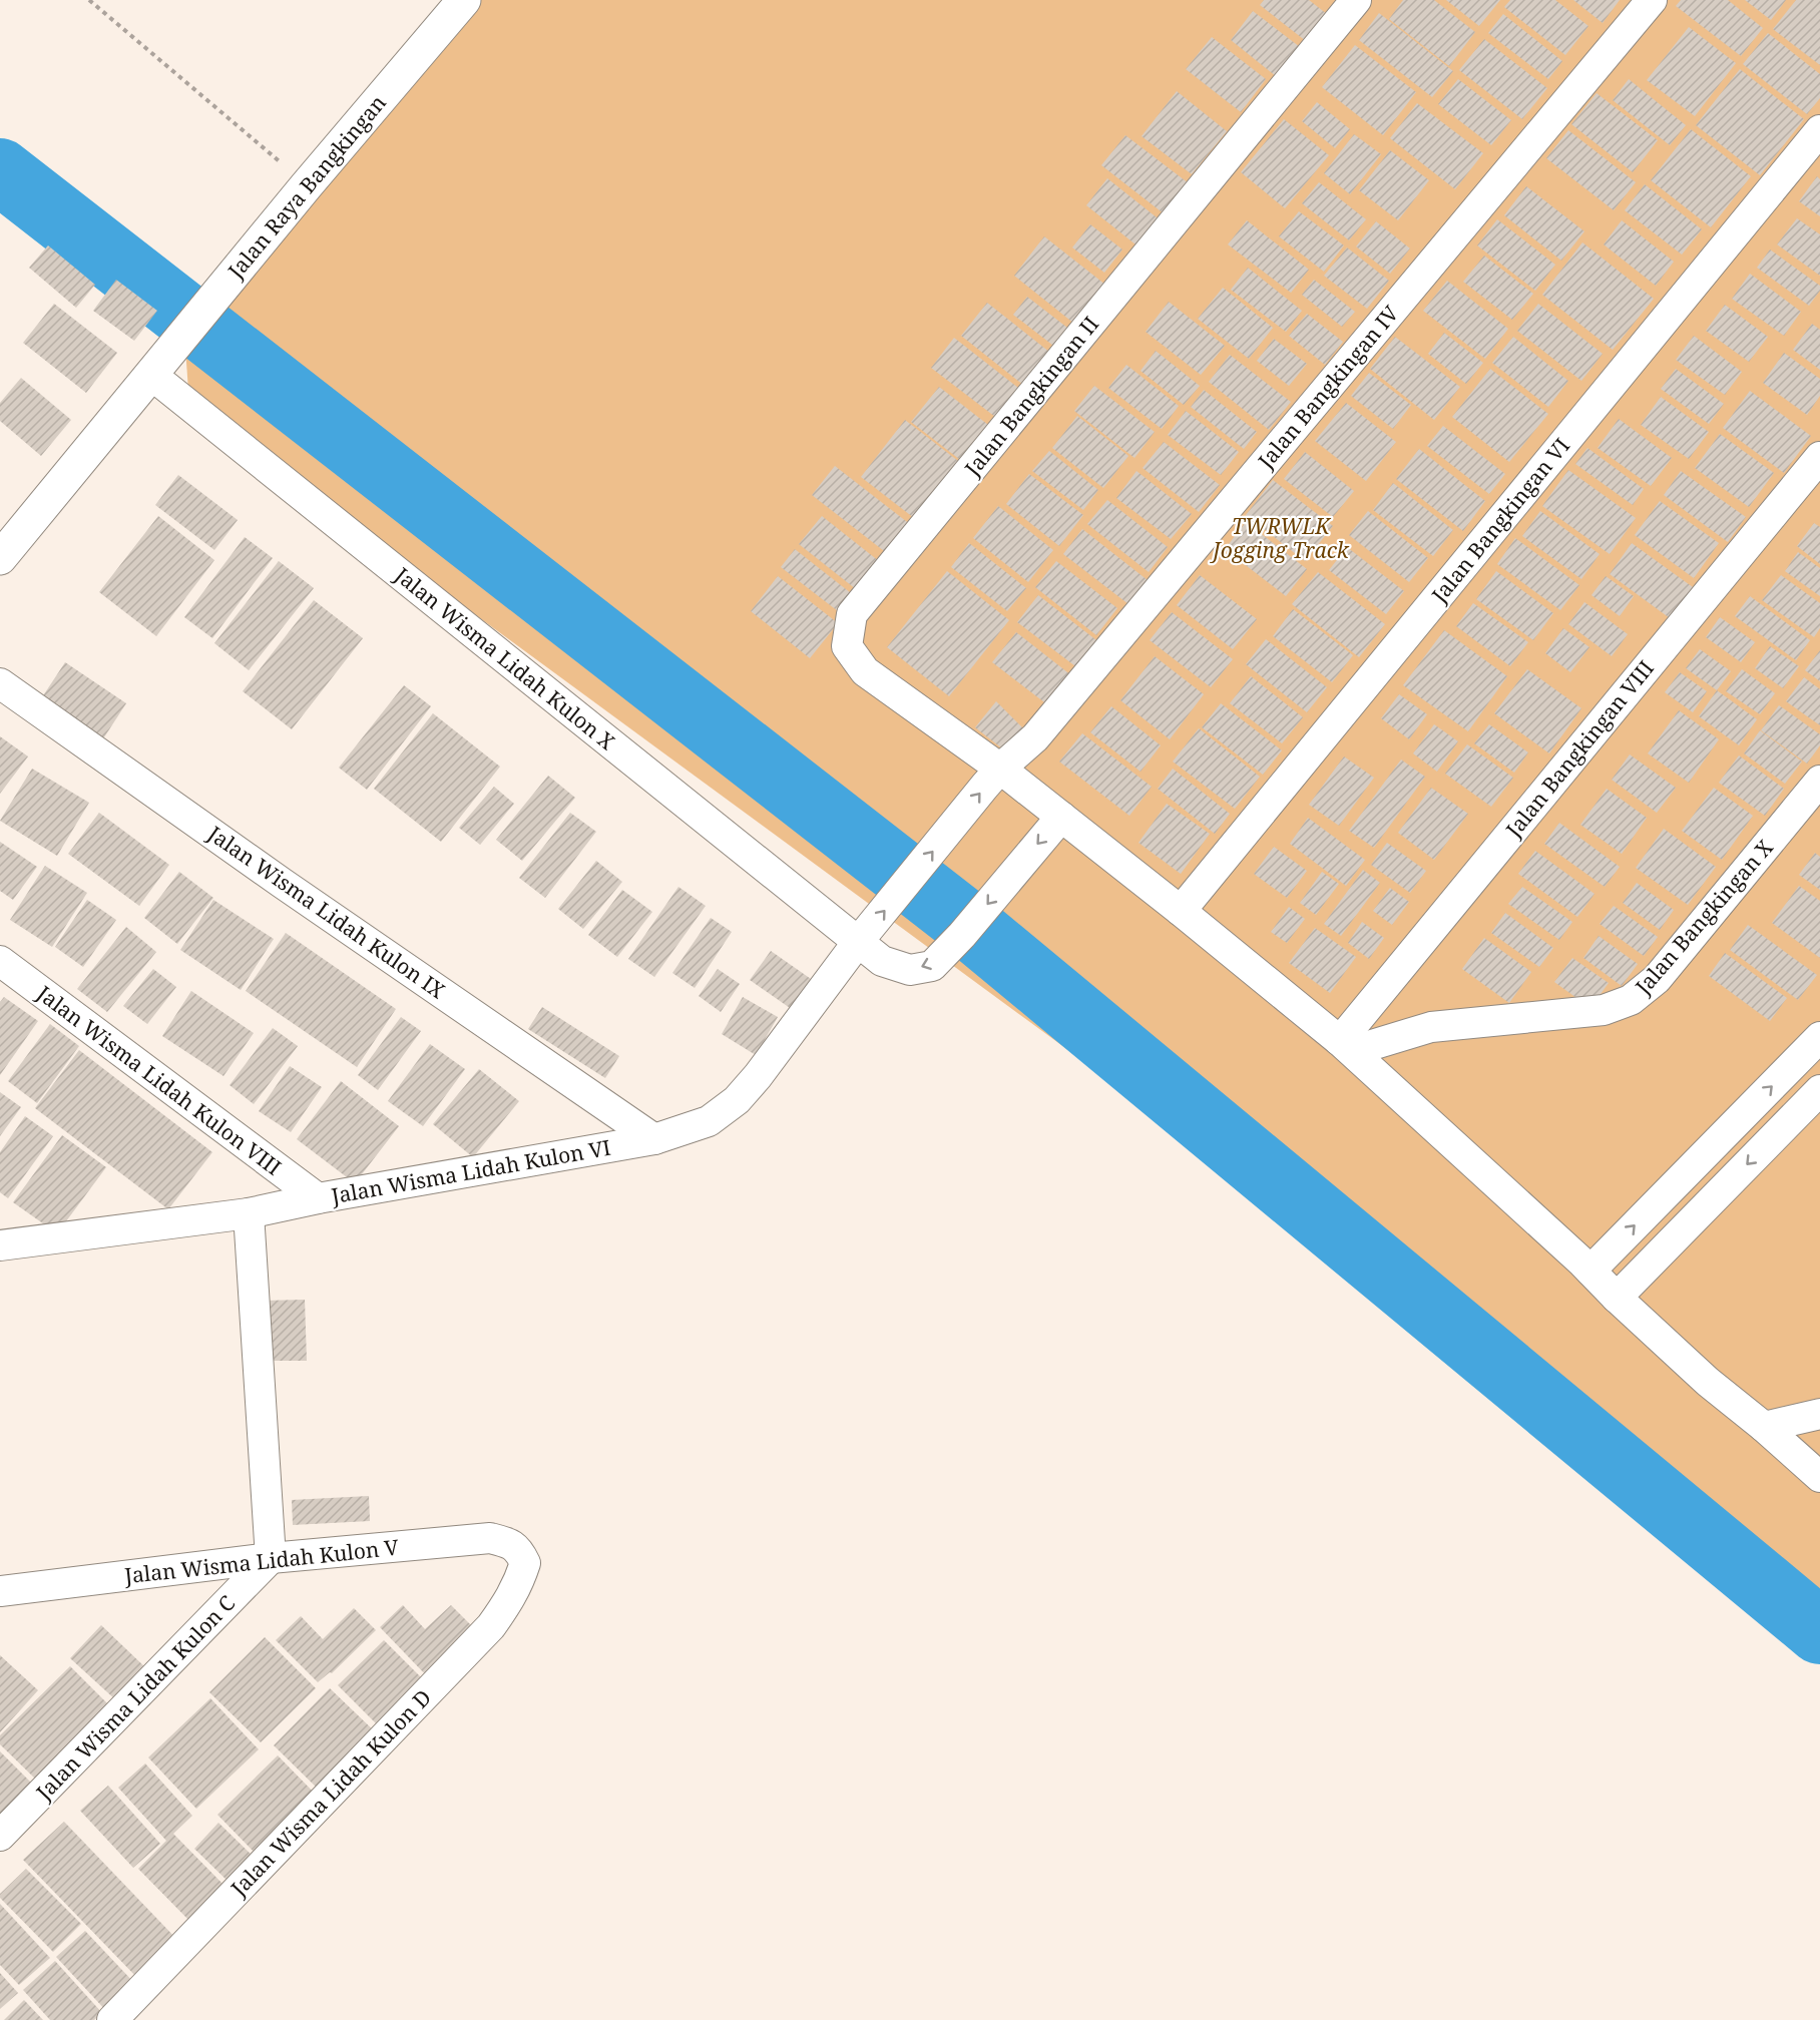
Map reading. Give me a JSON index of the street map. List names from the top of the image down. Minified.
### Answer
{"streets":{"street":["Jalan Raya Bangkingan","Jalan Bangkingan IV","Jalan Bangkingan II","Jalan Bangkingan VI","Jalan Wisma Lidah Kulon X","Jalan Bangkingan VIII","Jalan Wisma Lidah Kulon IX","Jalan Bangkingan X","Jalan Wisma Lidah Kulon VIII","Jalan Wisma Lidah Kulon VI","Jalan Wisma Lidah Kulon V","Jalan Wisma Lidah Kulon C","Jalan Wisma Lidah Kulon D"]},"crossings":[["Jalan Raya Bangkingan","Jalan Wisma Lidah Kulon X"],["Jalan Bangkingan IV","Jalan Bangkingan II"],["Jalan Bangkingan IV","Jalan Wisma Lidah Kulon VI"],["Jalan Bangkingan II","Jalan Bangkingan VI"],["Jalan Bangkingan II","Jalan Wisma Lidah Kulon X"],["Jalan Bangkingan II","Jalan Bangkingan VIII"],["Jalan Bangkingan II","Jalan Bangkingan X"],["Jalan Wisma Lidah Kulon X","Jalan Wisma Lidah Kulon VI"],["Jalan Bangkingan VIII","Jalan Bangkingan X"],["Jalan Wisma Lidah Kulon IX","Jalan Wisma Lidah Kulon VI"],["Jalan Wisma Lidah Kulon VIII","Jalan Wisma Lidah Kulon VI"],["Jalan Wisma Lidah Kulon V","Jalan Wisma Lidah Kulon C"],["Jalan Wisma Lidah Kulon V","Jalan Wisma Lidah Kulon D"]],"parks":["TWRWLK Jogging Track"]}
